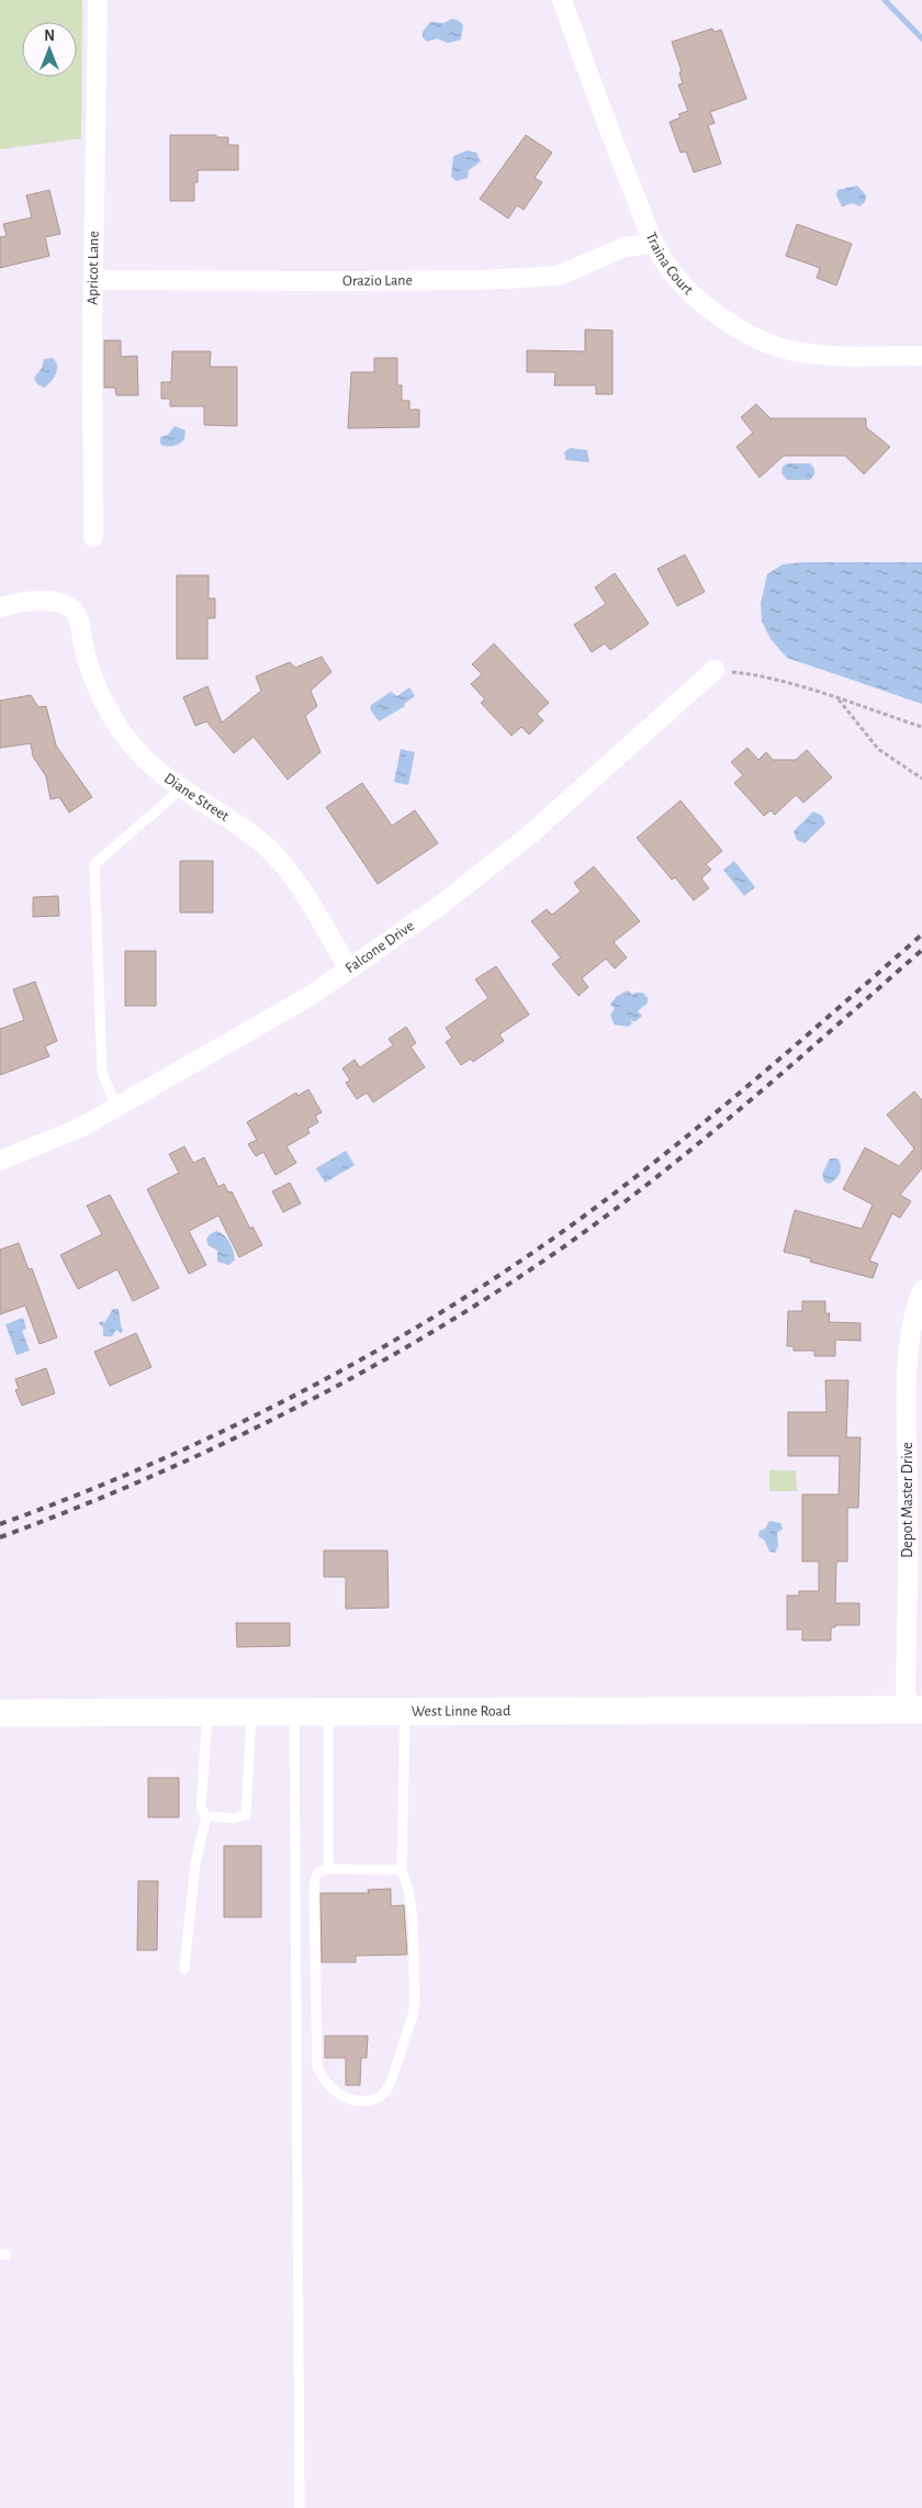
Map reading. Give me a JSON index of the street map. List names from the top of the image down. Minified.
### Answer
{"streets":{"street":["Traina Court","Apricot Lane","Orazio Lane","Diane Street","Falcone Drive","Depot Master Drive","West Linne Road"]},"crossings":[["Traina Court","Orazio Lane"],["Apricot Lane","Orazio Lane"],["Diane Street","Falcone Drive"],["Depot Master Drive","West Linne Road"]],"north":"top"}
